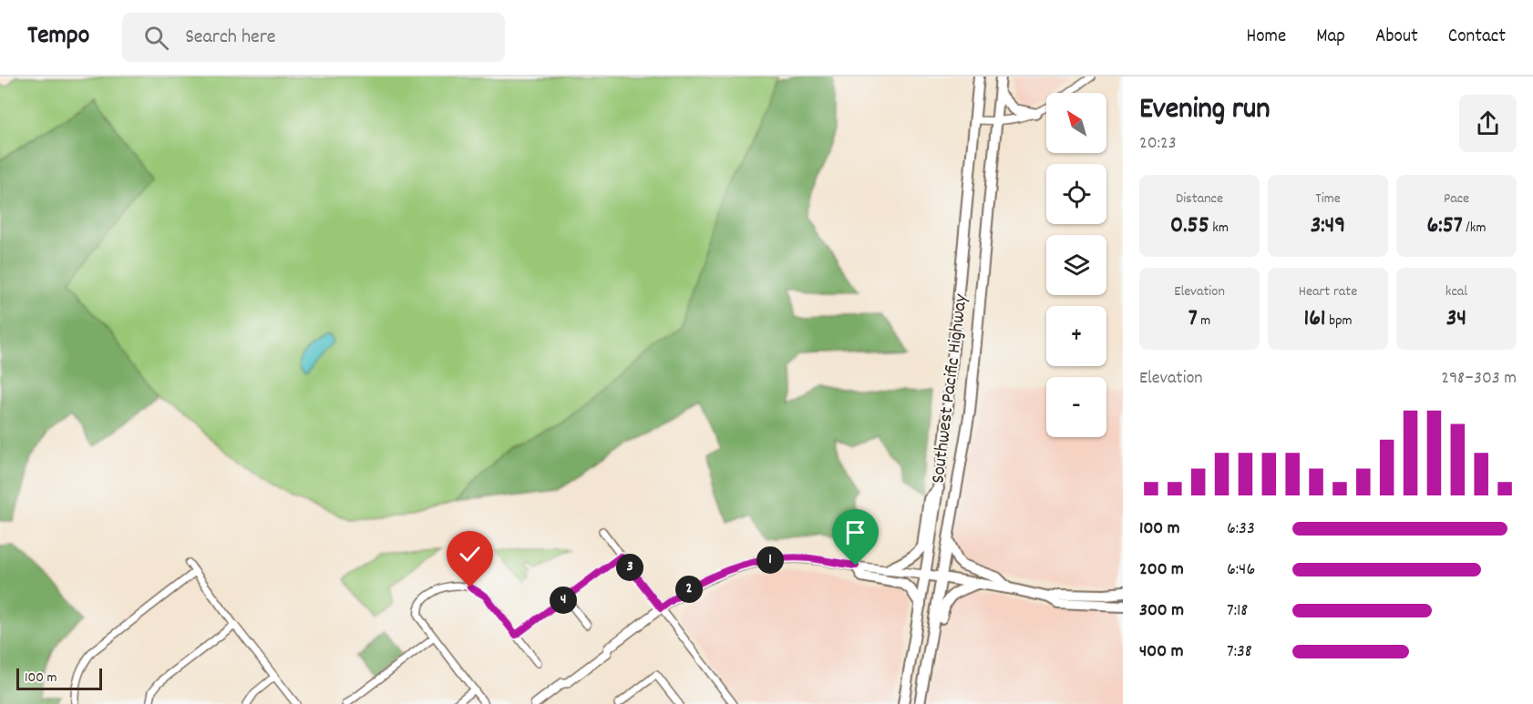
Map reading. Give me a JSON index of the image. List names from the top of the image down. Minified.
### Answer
{"streets":{"highway":["Southwest Pacific Highway"]},"scale_bar":"100 m","north":"top left","page":{"header":"Tempo","search":"Search here","nav":["Home","Map","About","Contact"],"heading":["Evening run","20:23"],"map_buttons":["+","−"],"stats":[["Distance","0.55 km"],["Time","3:49"],["Pace","6:57 /km"],["Elevation","7 m"],["Heart rate","161 bpm"],["kcal","34"]],"chart":["Elevation","298–303 m"],"list":[{"name":"100 m","note":"6:33"},{"name":"200 m","note":"6:46"},{"name":"300 m","note":"7:18"},{"name":"400 m","note":"7:38"}],"pins":["1","3","2","4"],"scale":"100 m"}}
